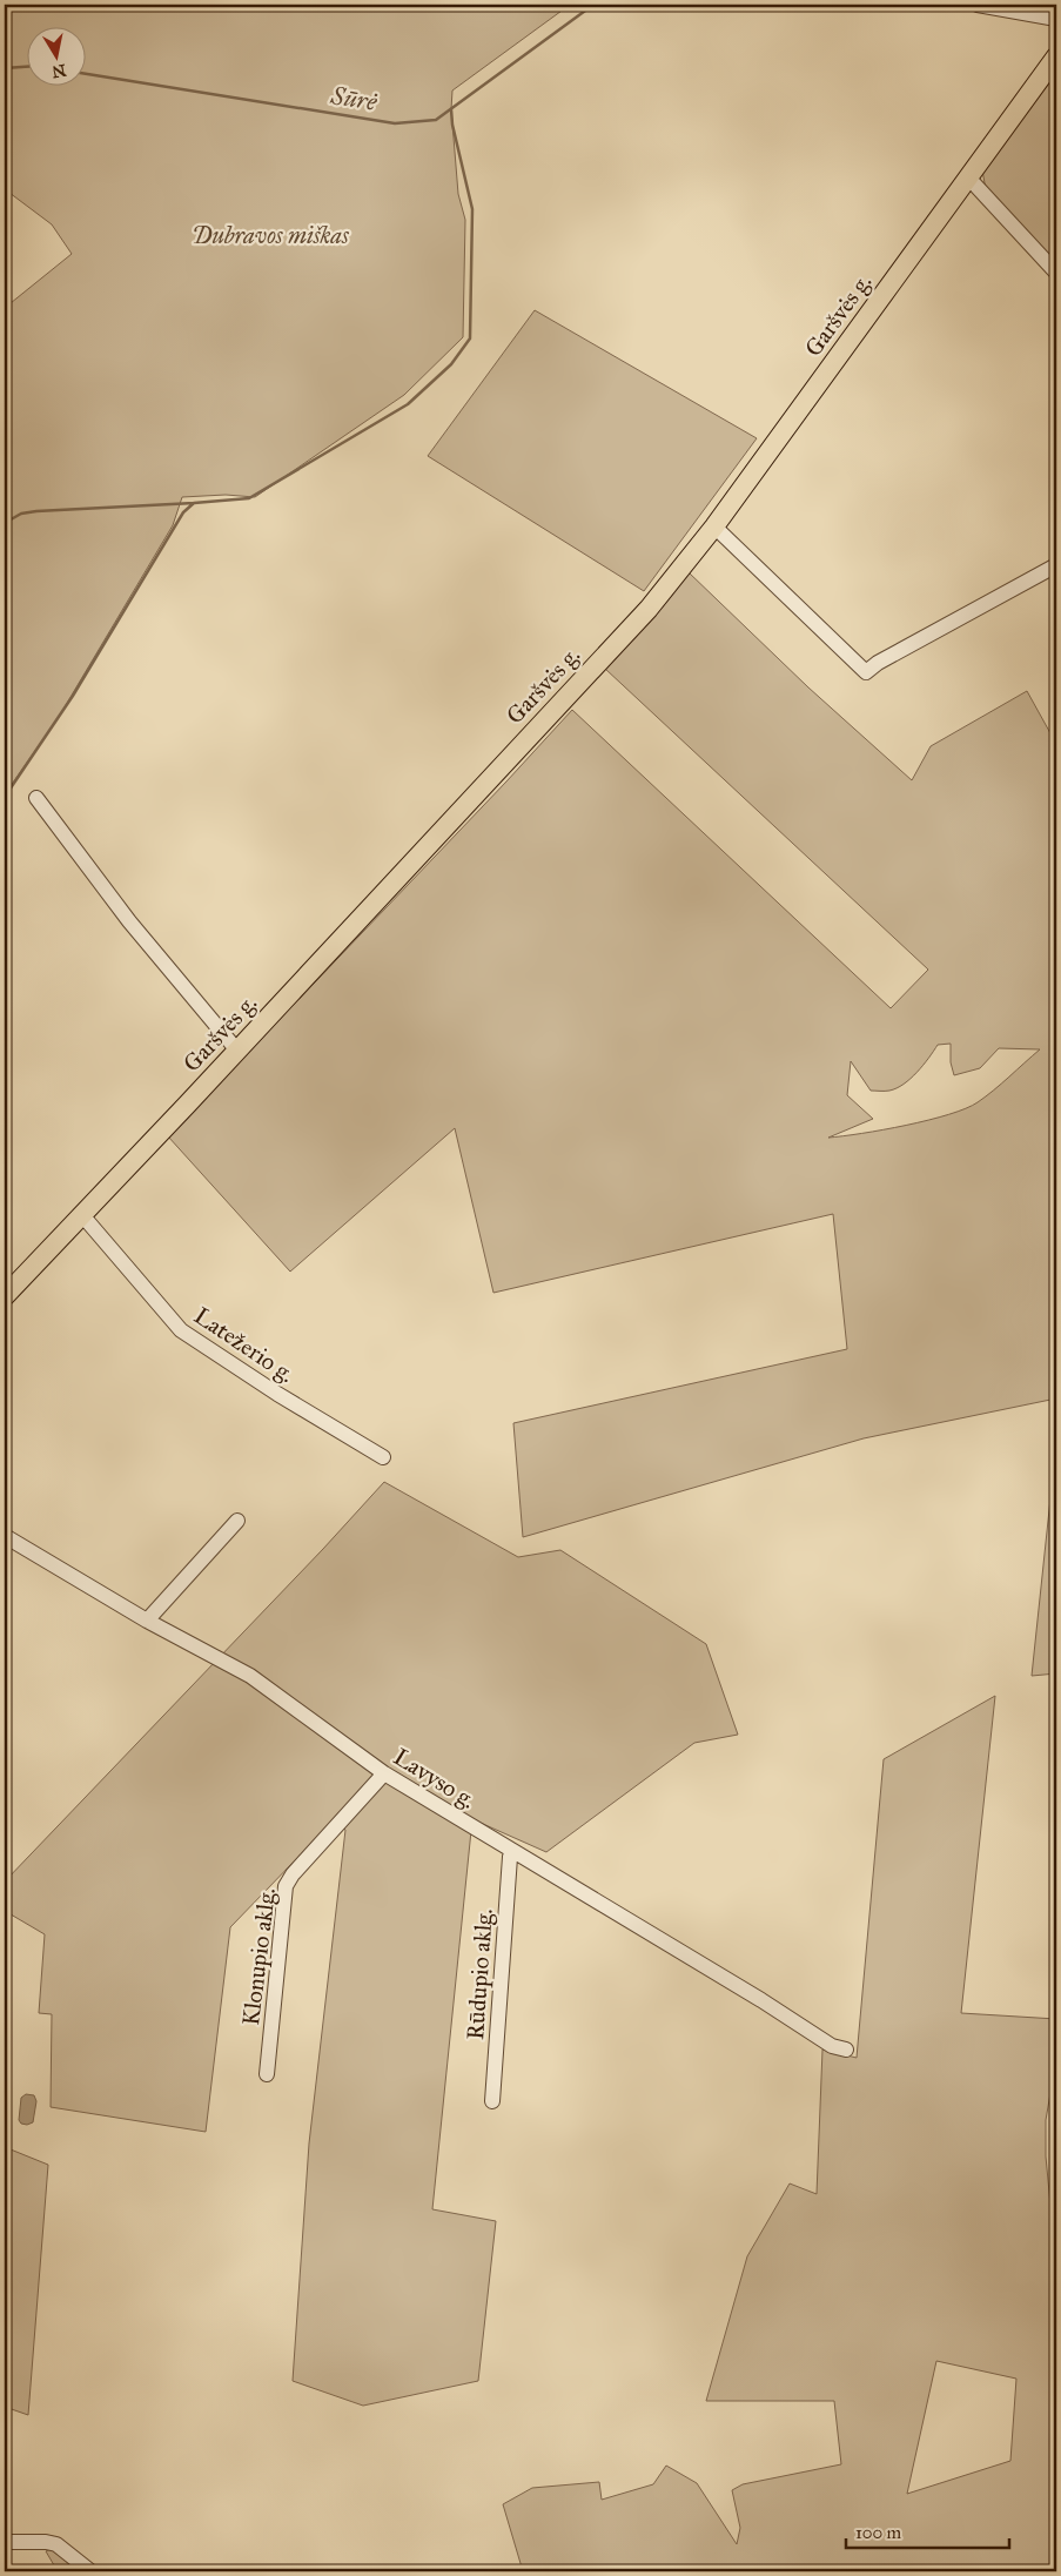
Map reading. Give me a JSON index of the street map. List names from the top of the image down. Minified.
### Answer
{"streets":{"main road":["Garšvės g."],"street":["Latežerio g.","Lavyso g.","Klonupio aklg.","Rūdupio aklg."]},"crossings":[["Garšvės g.","Latežerio g."],["Lavyso g.","Klonupio aklg."],["Lavyso g.","Rūdupio aklg."]],"water":["Sūrė"],"parks":["Dubravos miškas"],"scale_bar":"100 m","north":"bottom"}
